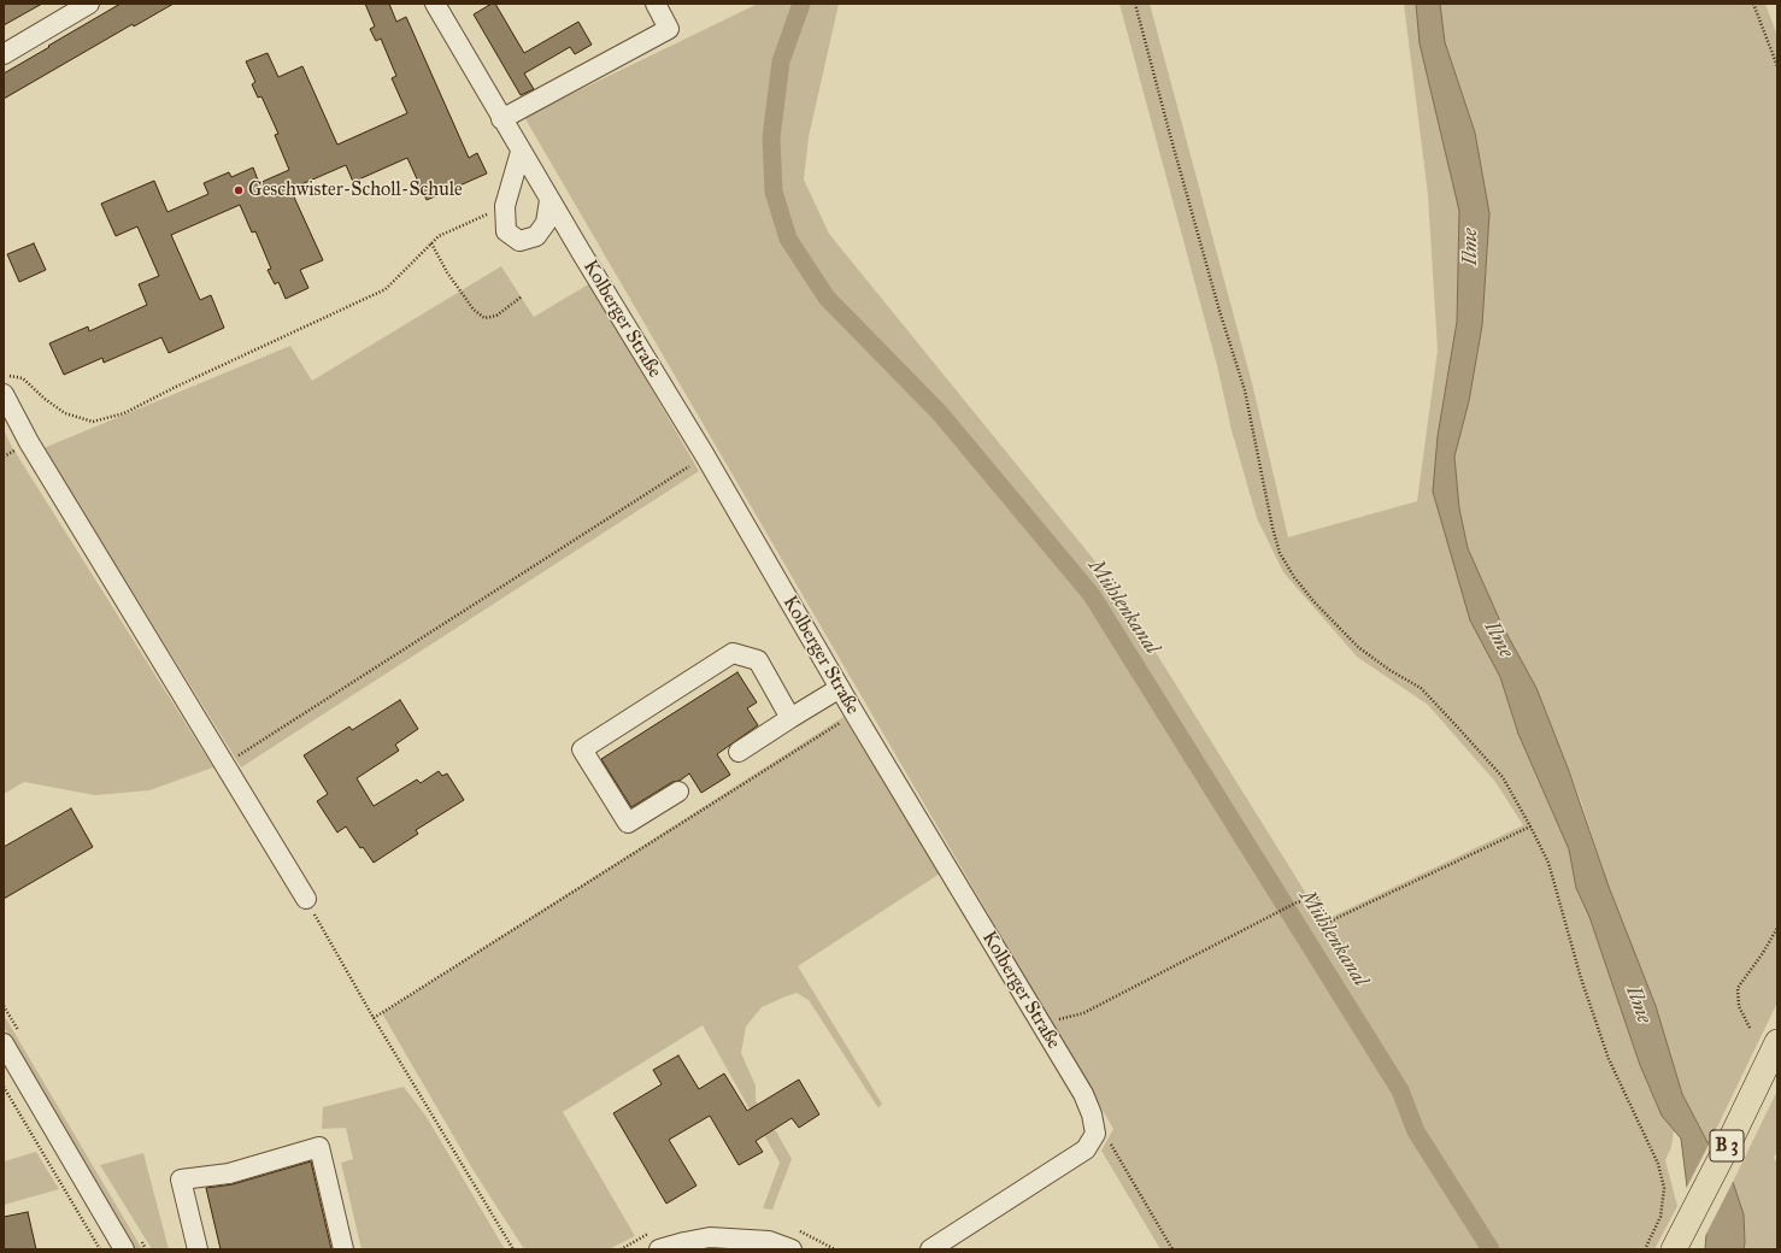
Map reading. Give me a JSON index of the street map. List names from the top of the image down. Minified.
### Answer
{"streets":{"main road":["B 3"],"street":["Kolberger Straße"]},"water":["Ilme","Mühlenkanal"],"places":["Geschwister-Scholl-Schule"]}
